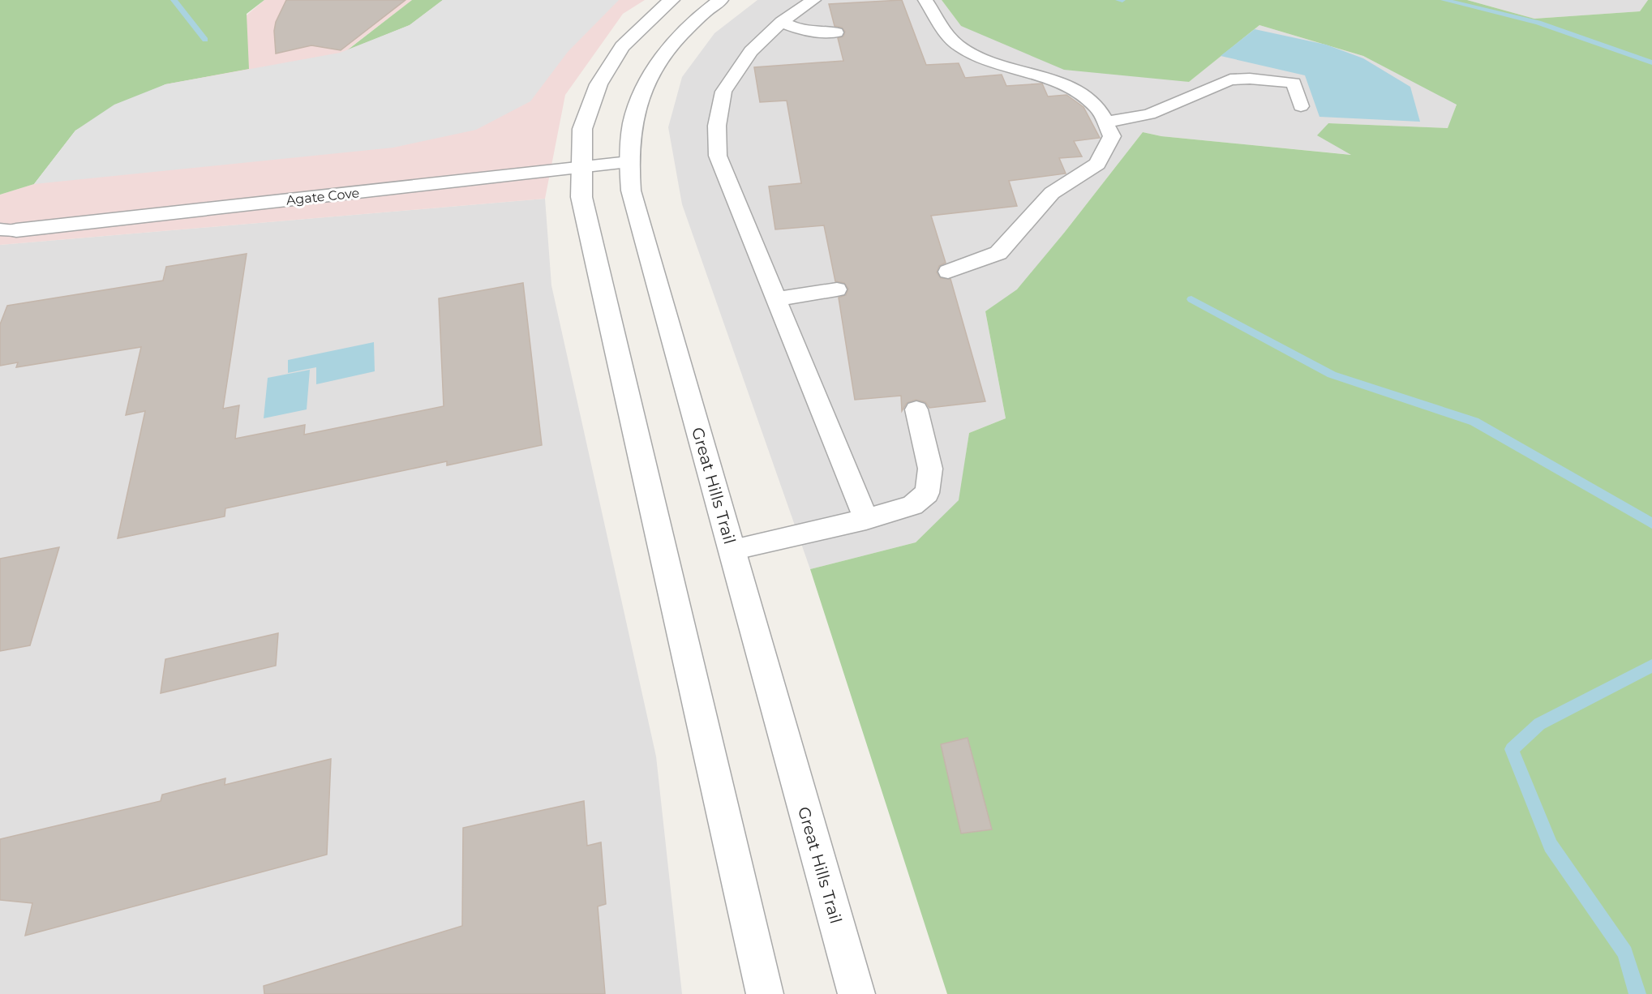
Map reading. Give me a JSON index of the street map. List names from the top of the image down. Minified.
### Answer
{"streets":{"street":["Agate Cove","Great Hills Trail"]},"crossings":[["Agate Cove","Great Hills Trail"]]}
